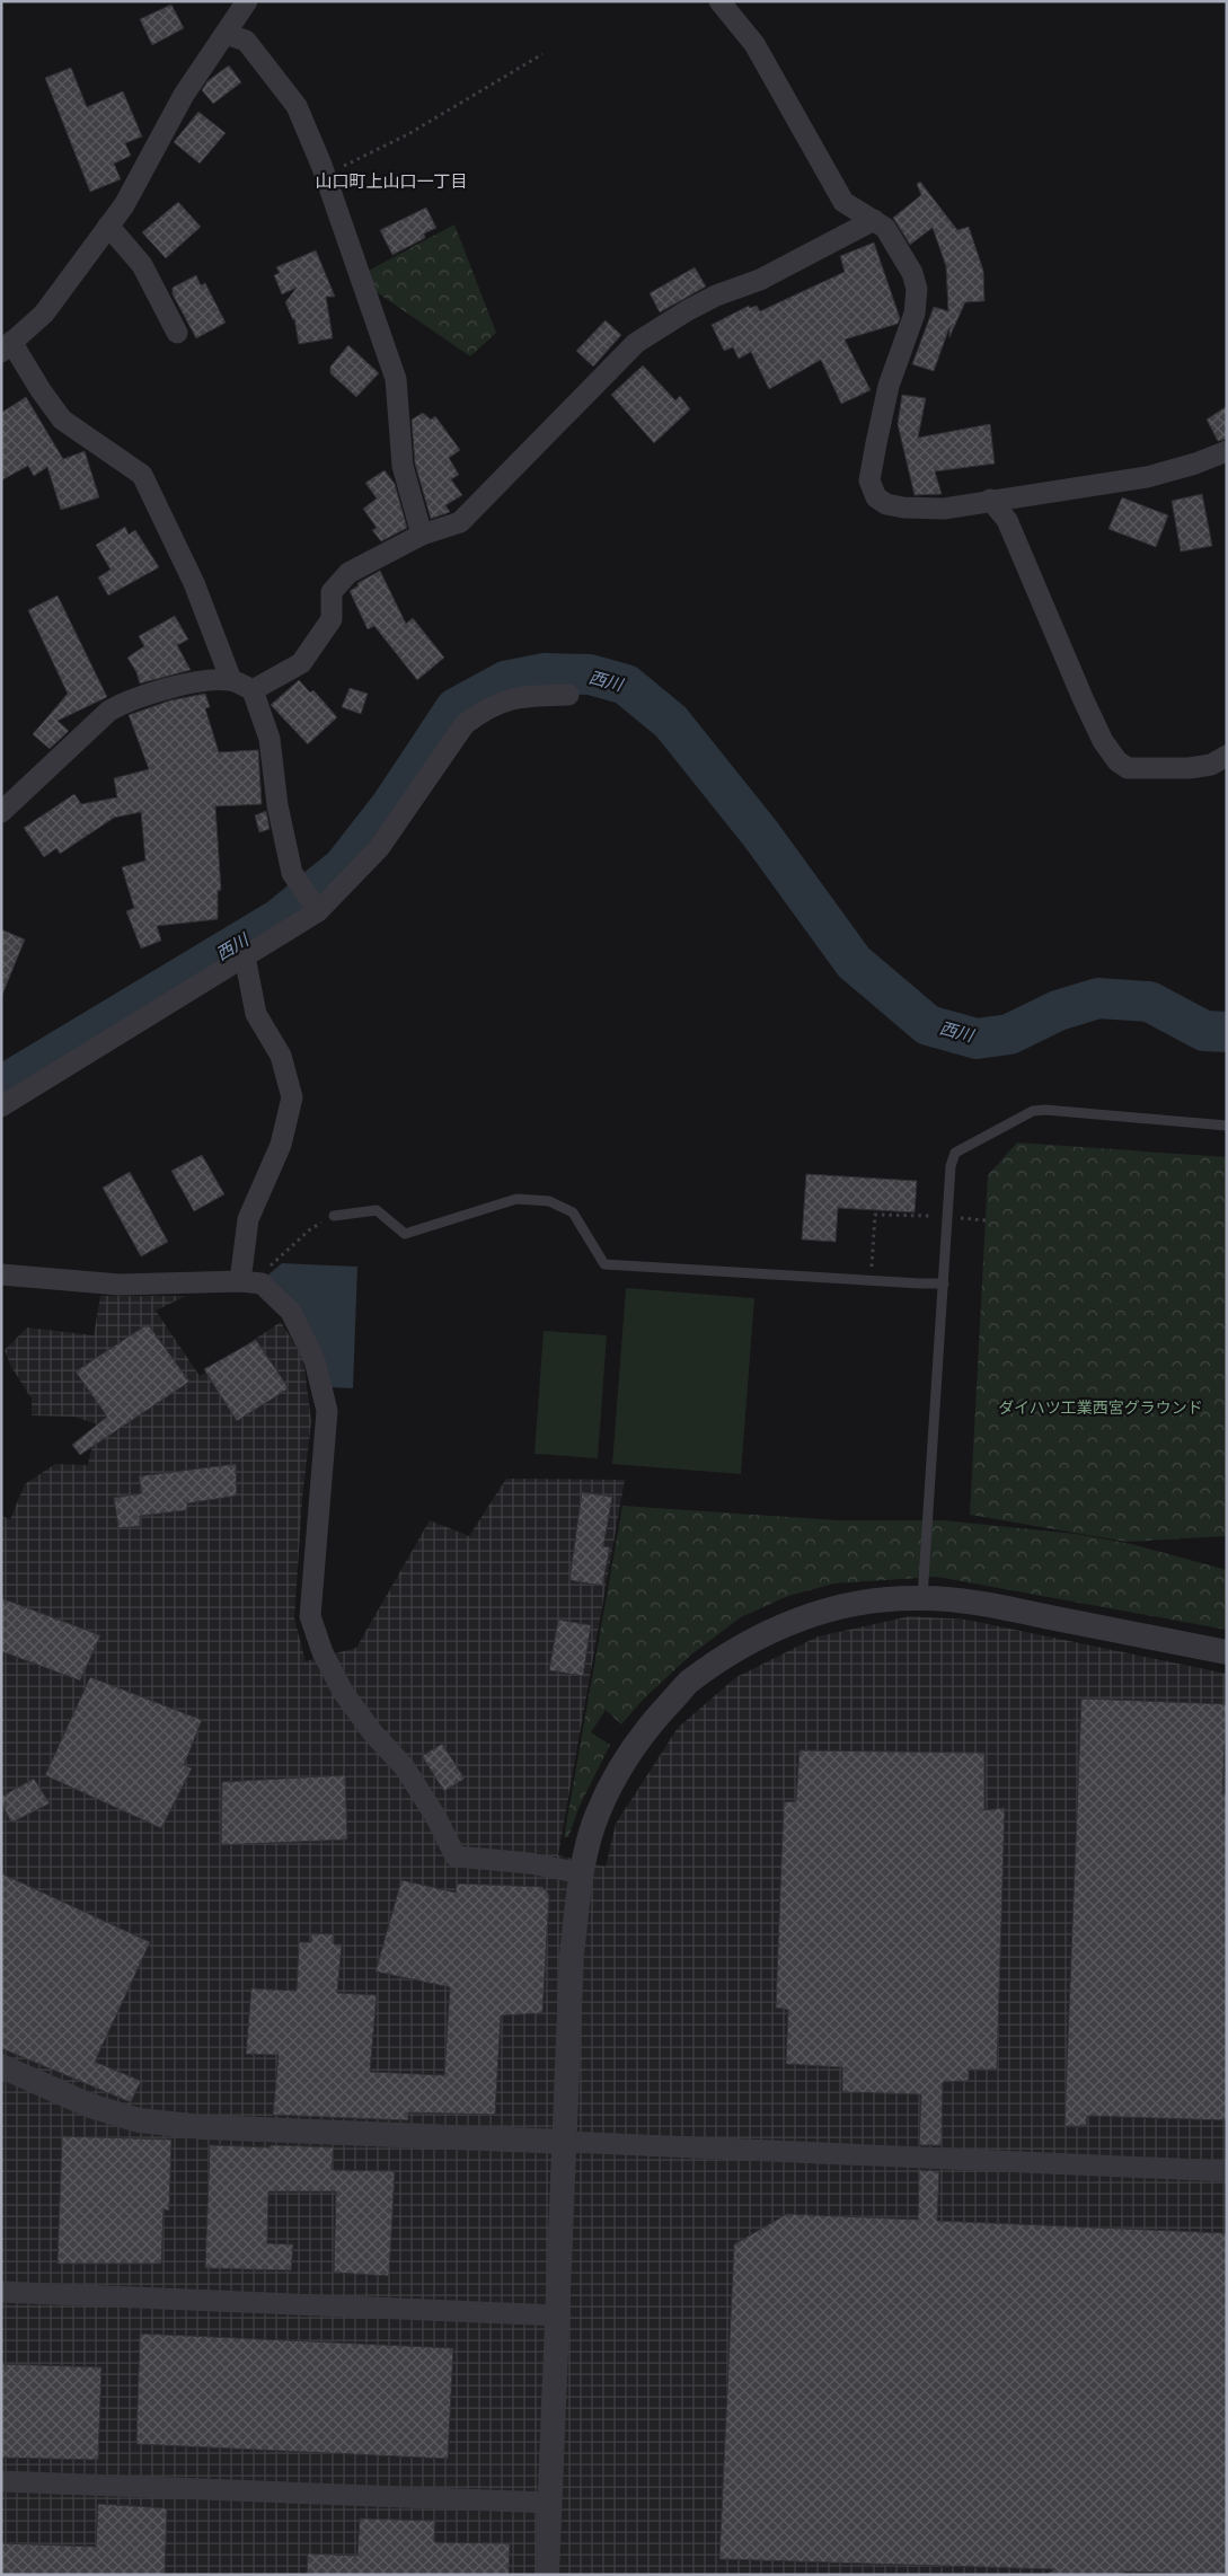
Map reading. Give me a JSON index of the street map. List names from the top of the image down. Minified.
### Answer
{"districts":["山口町上山口一丁目"],"water":["西川"],"parks":["ダイハツ工業西宮グラウンド"]}
